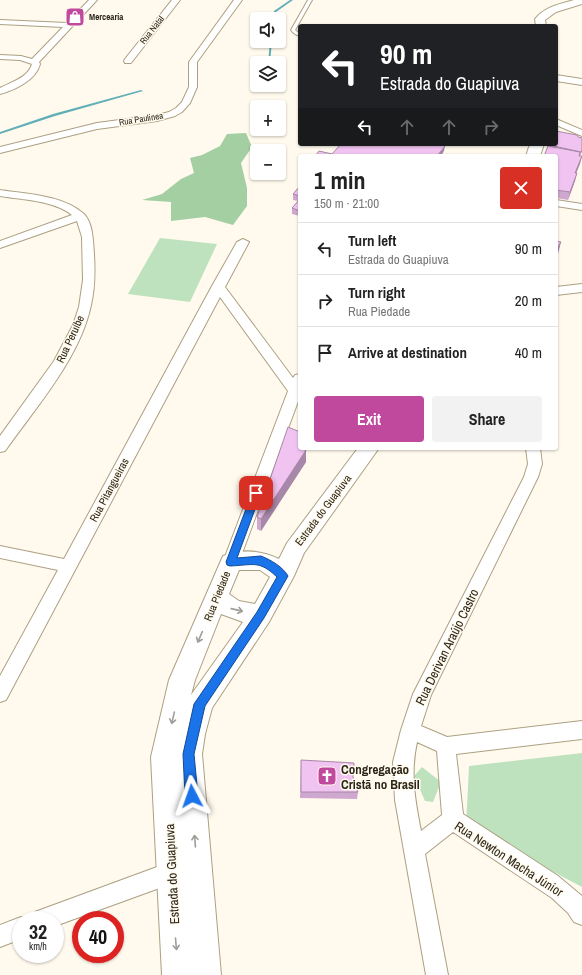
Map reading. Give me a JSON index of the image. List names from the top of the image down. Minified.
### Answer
{"streets":{"street":["Rua Natal","Rua Paulinea","Rua Peruíbe","Rua Pitangueiras","Estrada do Guapiuva","Rua Piedade","Rua Derivan Araújo Castro","Rua Newton Macha Júnior"]},"crossings":[["Estrada do Guapiuva","Rua Piedade"],["Rua Derivan Araújo Castro","Rua Newton Macha Júnior"]],"places":{"shop":["Mercearia"],"church":["Congregação Cristã no Brasil"]},"page":{"map_buttons":["+","−"],"turn":["90 m","Estrada do Guapiuva"],"heading":["1 min","150 m · 21:00"],"list":[{"name":"Turn left","note":"Estrada do Guapiuva","value":"90 m"},{"name":"Turn right","note":"Rua Piedade","value":"20 m"},{"name":"Arrive at destination","value":"40 m"}],"buttons":["Exit","Share"],"speed":"32 km/h","limit":"40"}}
